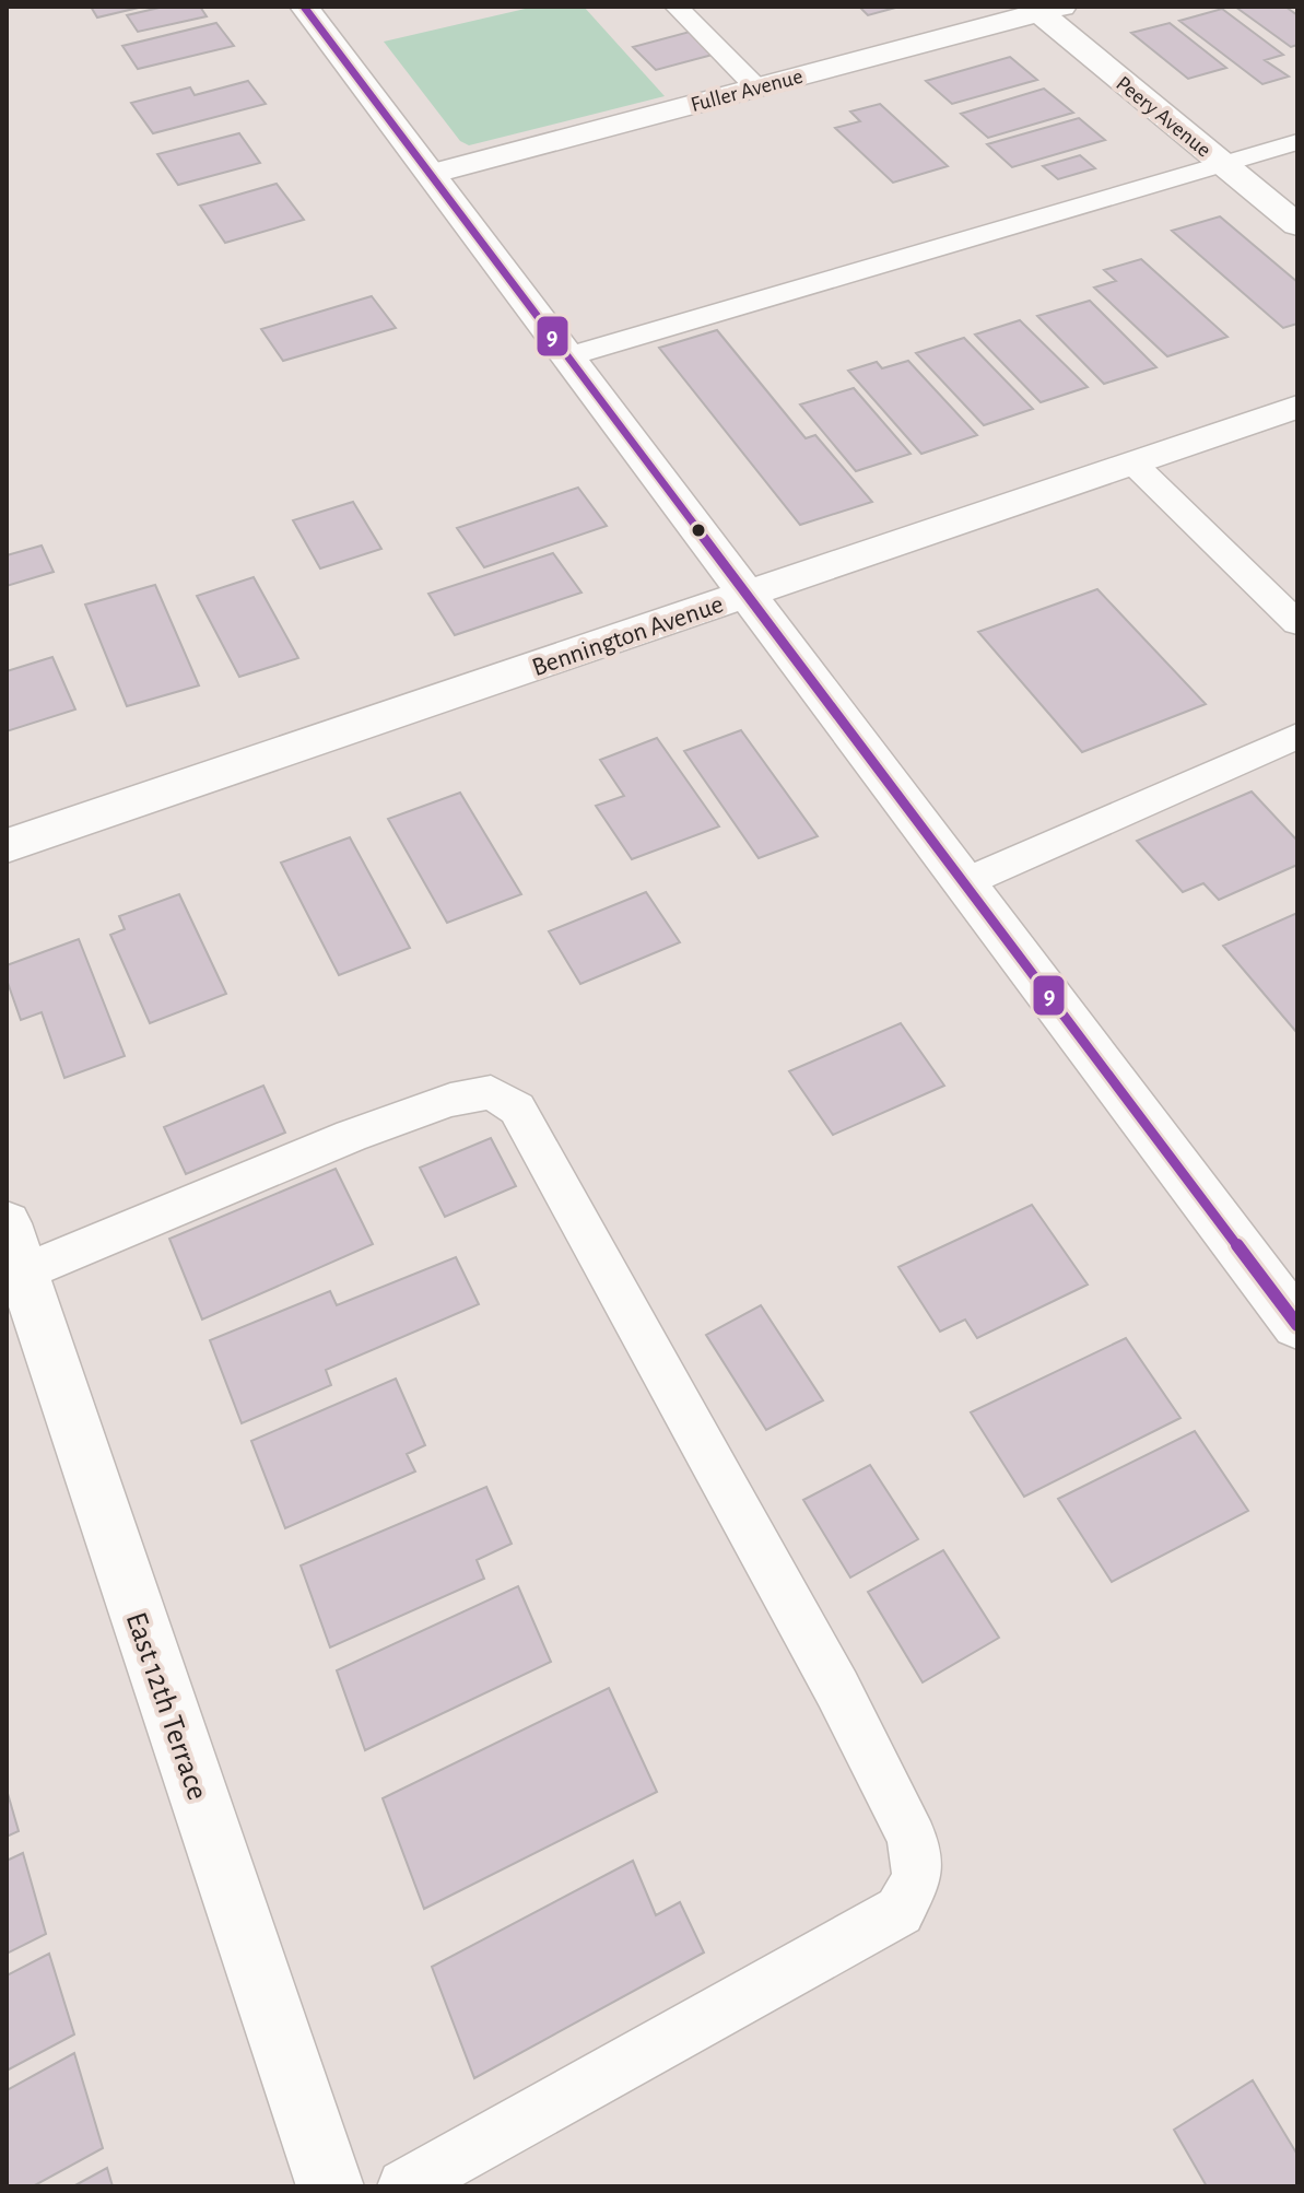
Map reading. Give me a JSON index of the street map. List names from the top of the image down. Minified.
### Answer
{"streets":{"street":["Fuller Avenue","Peery Avenue","Bennington Avenue","East 12th Terrace"]},"crossings":[["Fuller Avenue","Peery Avenue"]],"lines":["transit line 9"]}
